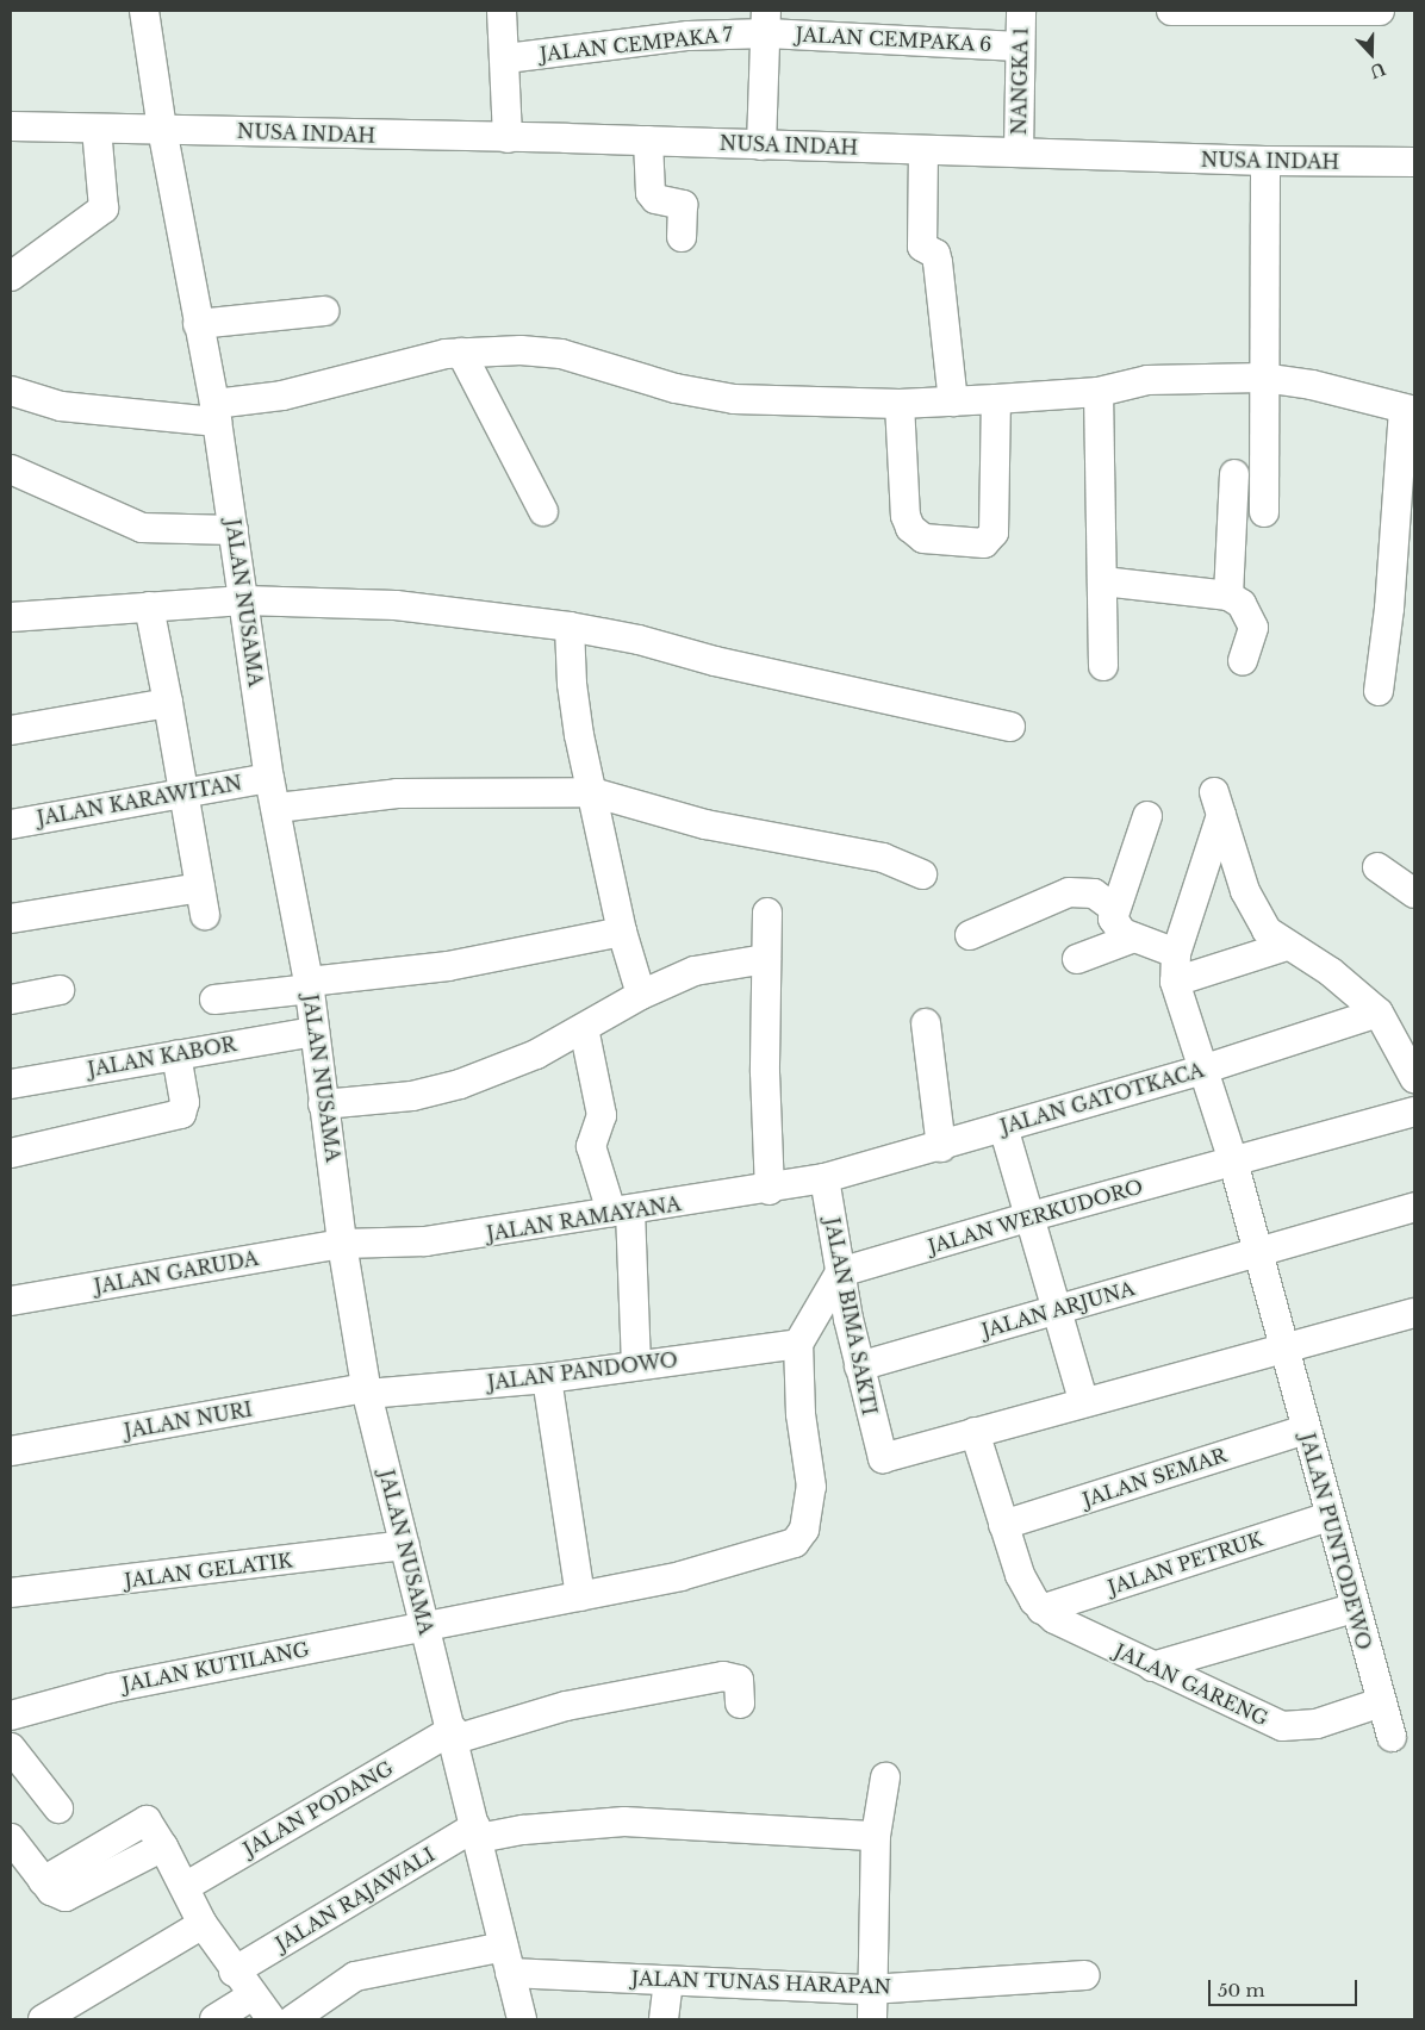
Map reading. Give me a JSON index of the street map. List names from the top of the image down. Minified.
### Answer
{"streets":{"street":["JALAN CEMPAKA 6","JALAN CEMPAKA 7","NANGKA 1","NUSA INDAH","JALAN NUSAMA","JALAN KARAWITAN","JALAN KABOR","JALAN GATOTKACA","JALAN WERKUDORO","JALAN RAMAYANA","JALAN GARUDA","JALAN ARJUNA","JALAN BIMA SAKTI","JALAN PANDOWO","JALAN NURI","JALAN SEMAR","JALAN PUNTODEWO","JALAN PETRUK","JALAN GELATIK","JALAN KUTILANG","JALAN GARENG","JALAN PODANG","JALAN RAJAWALI","JALAN TUNAS HARAPAN"]},"crossings":[["JALAN CEMPAKA 6","JALAN CEMPAKA 7"],["JALAN CEMPAKA 6","NANGKA 1"],["NANGKA 1","NUSA INDAH"],["NUSA INDAH","JALAN NUSAMA"],["JALAN NUSAMA","JALAN KARAWITAN"],["JALAN NUSAMA","JALAN KABOR"],["JALAN NUSAMA","JALAN RAMAYANA"],["JALAN NUSAMA","JALAN GARUDA"],["JALAN NUSAMA","JALAN PANDOWO"],["JALAN NUSAMA","JALAN NURI"],["JALAN NUSAMA","JALAN GELATIK"],["JALAN NUSAMA","JALAN KUTILANG"],["JALAN NUSAMA","JALAN PODANG"],["JALAN NUSAMA","JALAN RAJAWALI"],["JALAN NUSAMA","JALAN TUNAS HARAPAN"],["JALAN GATOTKACA","JALAN RAMAYANA"],["JALAN GATOTKACA","JALAN BIMA SAKTI"],["JALAN GATOTKACA","JALAN PUNTODEWO"],["JALAN WERKUDORO","JALAN BIMA SAKTI"],["JALAN WERKUDORO","JALAN PUNTODEWO"],["JALAN RAMAYANA","JALAN GARUDA"],["JALAN RAMAYANA","JALAN BIMA SAKTI"],["JALAN ARJUNA","JALAN BIMA SAKTI"],["JALAN ARJUNA","JALAN PUNTODEWO"],["JALAN PANDOWO","JALAN NURI"],["JALAN PANDOWO","JALAN KUTILANG"],["JALAN SEMAR","JALAN PUNTODEWO"],["JALAN PUNTODEWO","JALAN PETRUK"],["JALAN PUNTODEWO","JALAN GARENG"],["JALAN PETRUK","JALAN GARENG"]],"scale_bar":"50 m","north":"bottom"}
